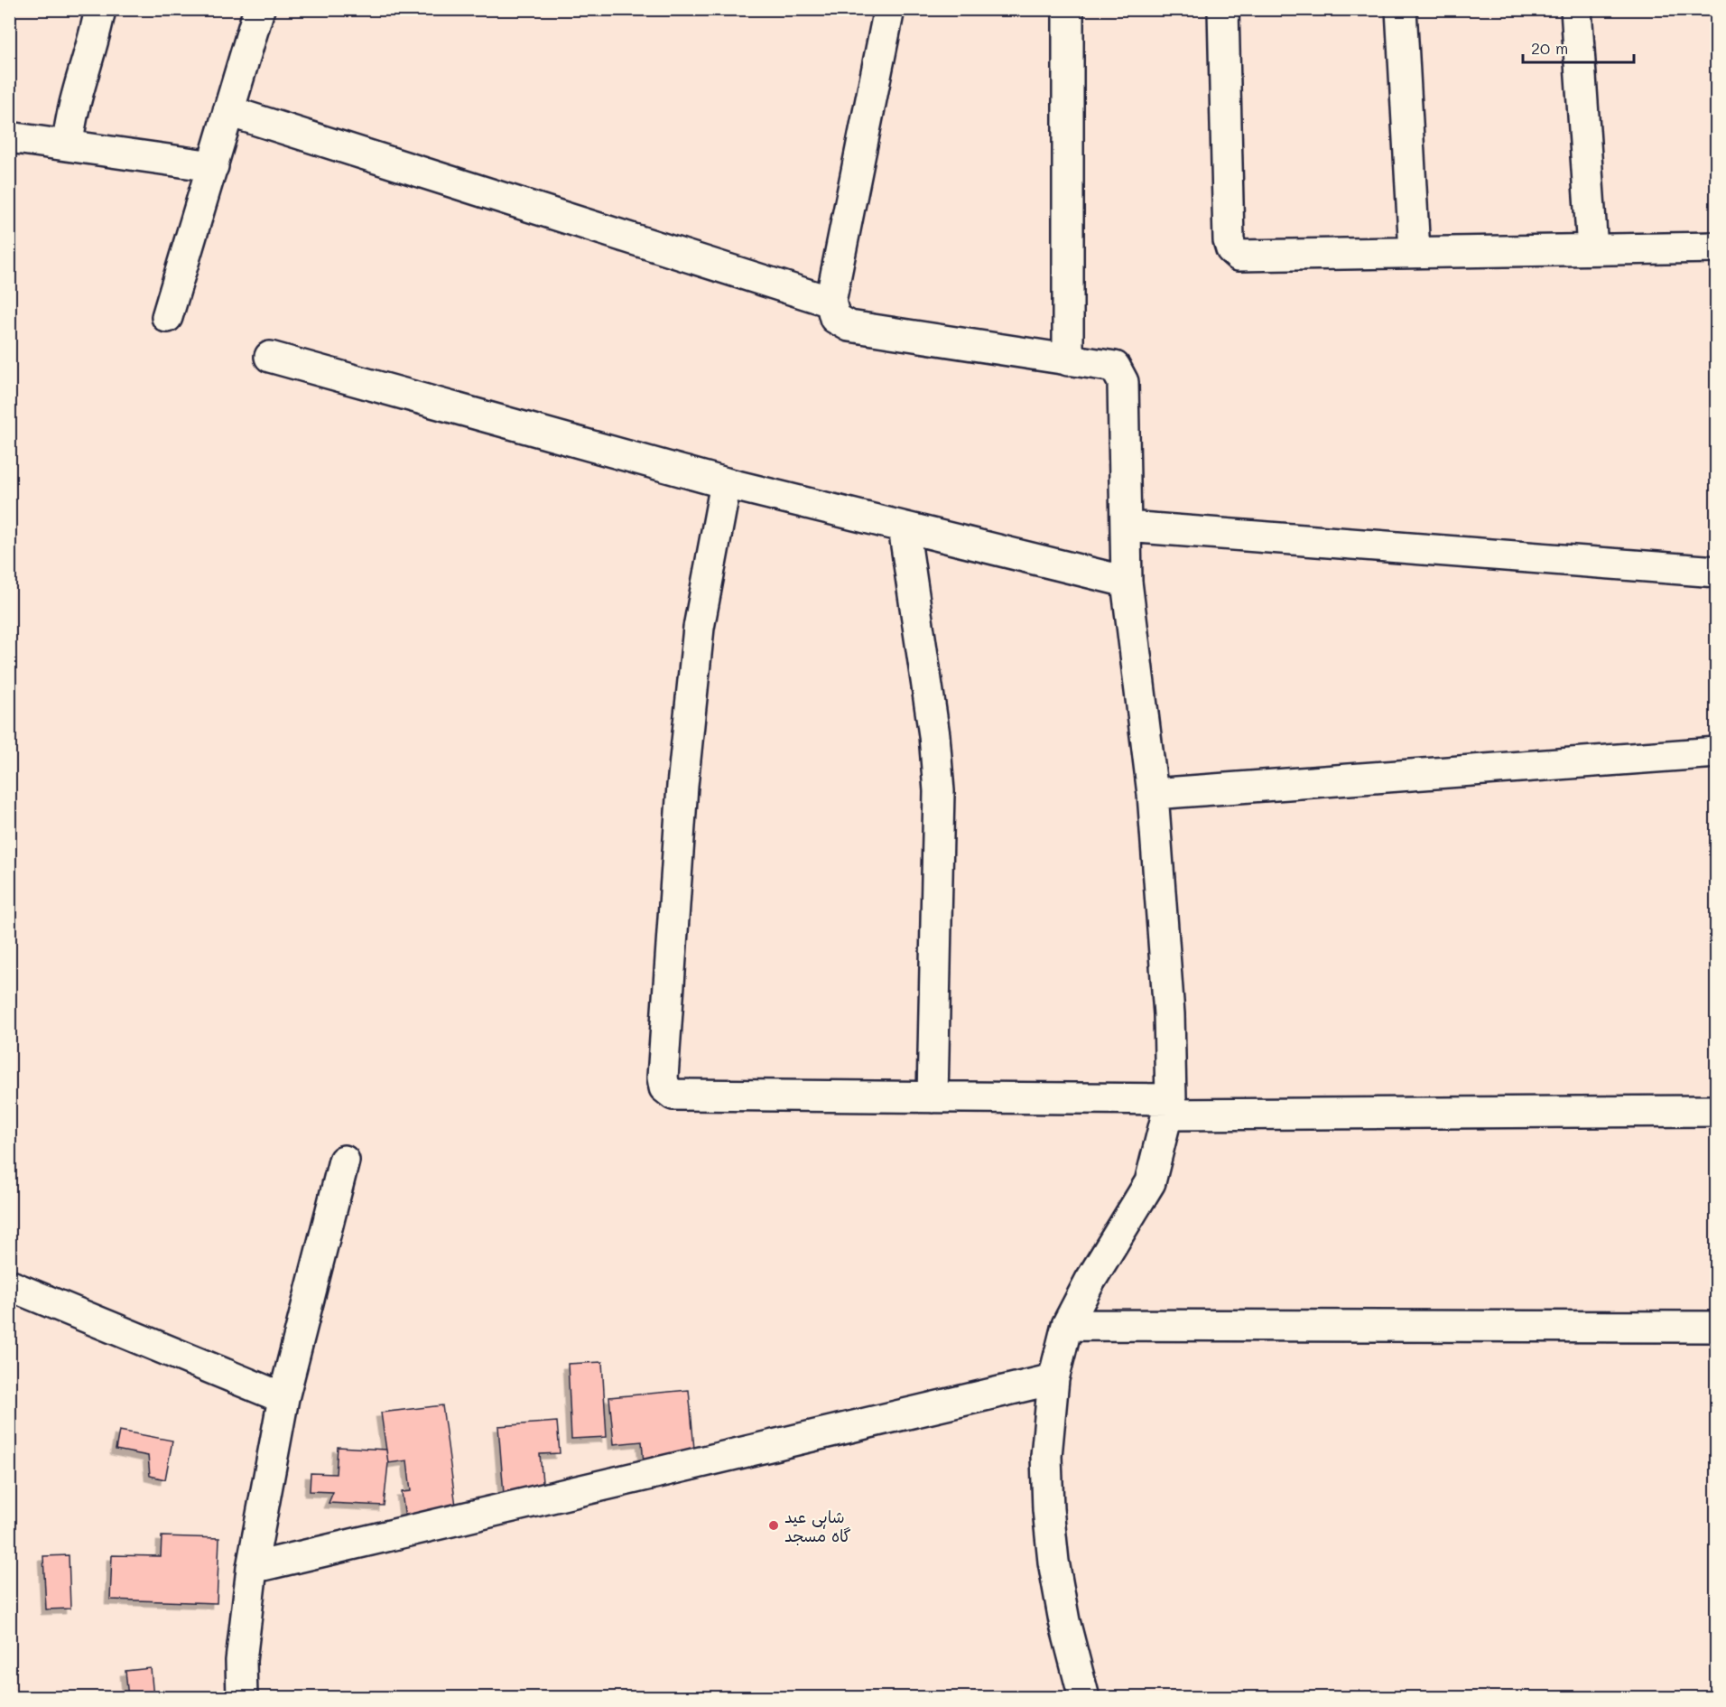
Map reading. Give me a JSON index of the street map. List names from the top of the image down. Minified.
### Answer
{"places":["شاہی عید گاہ مسجد"],"scale_bar":"20 m"}
